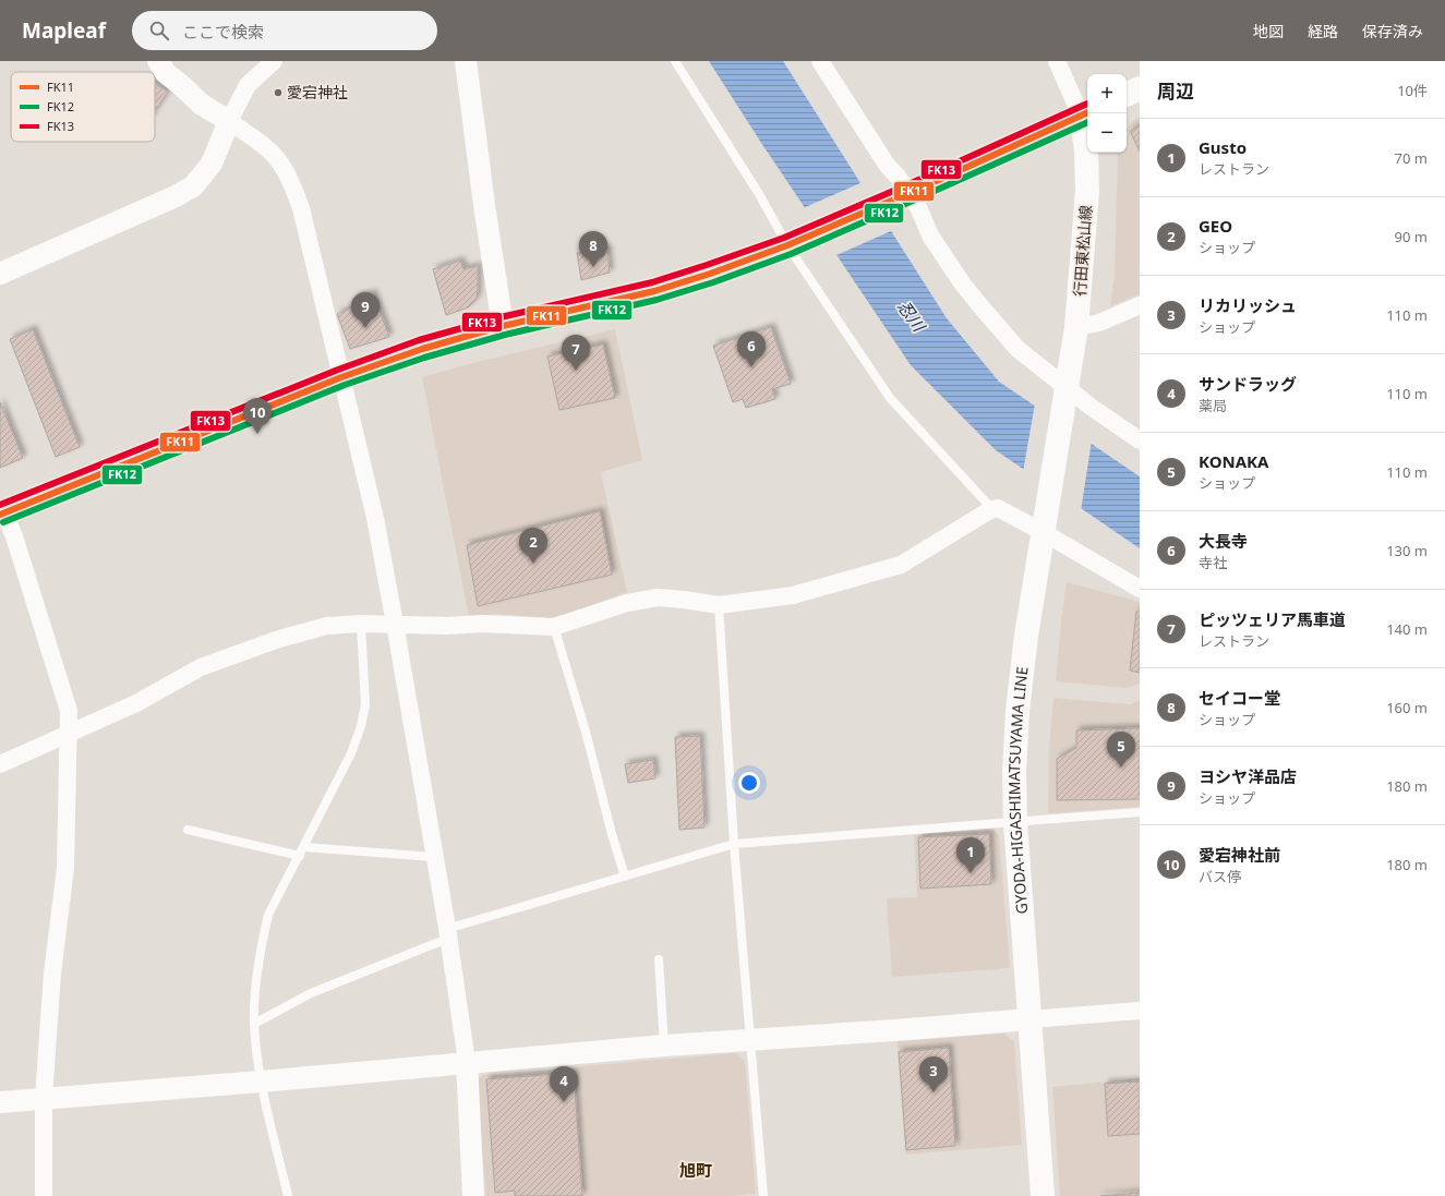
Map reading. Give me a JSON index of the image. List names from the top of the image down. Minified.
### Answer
{"streets":{"main road":["行田東松山線","GYODA-HIGASHIMATSUYAMA LINE"]},"crossings":[["行田東松山線","GYODA-HIGASHIMATSUYAMA LINE"]],"districts":["旭町"],"water":["忍川"],"places":["愛宕神社"],"lines":["transit line FK13","transit line FK11","transit line FK12"],"legend":["FK11","FK12","FK13"],"page":{"header":"Mapleaf","search":"ここで検索","nav":["地図","経路","保存済み"],"heading":["周辺","10件"],"map_buttons":["+","−"],"list":[{"mark":"1","name":"Gusto","note":"レストラン","value":"70 m"},{"mark":"2","name":"GEO","note":"ショップ","value":"90 m"},{"mark":"3","name":"リカリッシュ","note":"ショップ","value":"110 m"},{"mark":"4","name":"サンドラッグ","note":"薬局","value":"110 m"},{"mark":"5","name":"KONAKA","note":"ショップ","value":"110 m"},{"mark":"6","name":"大長寺","note":"寺社","value":"130 m"},{"mark":"7","name":"ピッツェリア馬車道","note":"レストラン","value":"140 m"},{"mark":"8","name":"セイコー堂","note":"ショップ","value":"160 m"},{"mark":"9","name":"ヨシヤ洋品店","note":"ショップ","value":"180 m"},{"mark":"10","name":"愛宕神社前","note":"バス停","value":"180 m"}],"pins":["8","9","6","7","10","2","5","1","3","4"]}}
